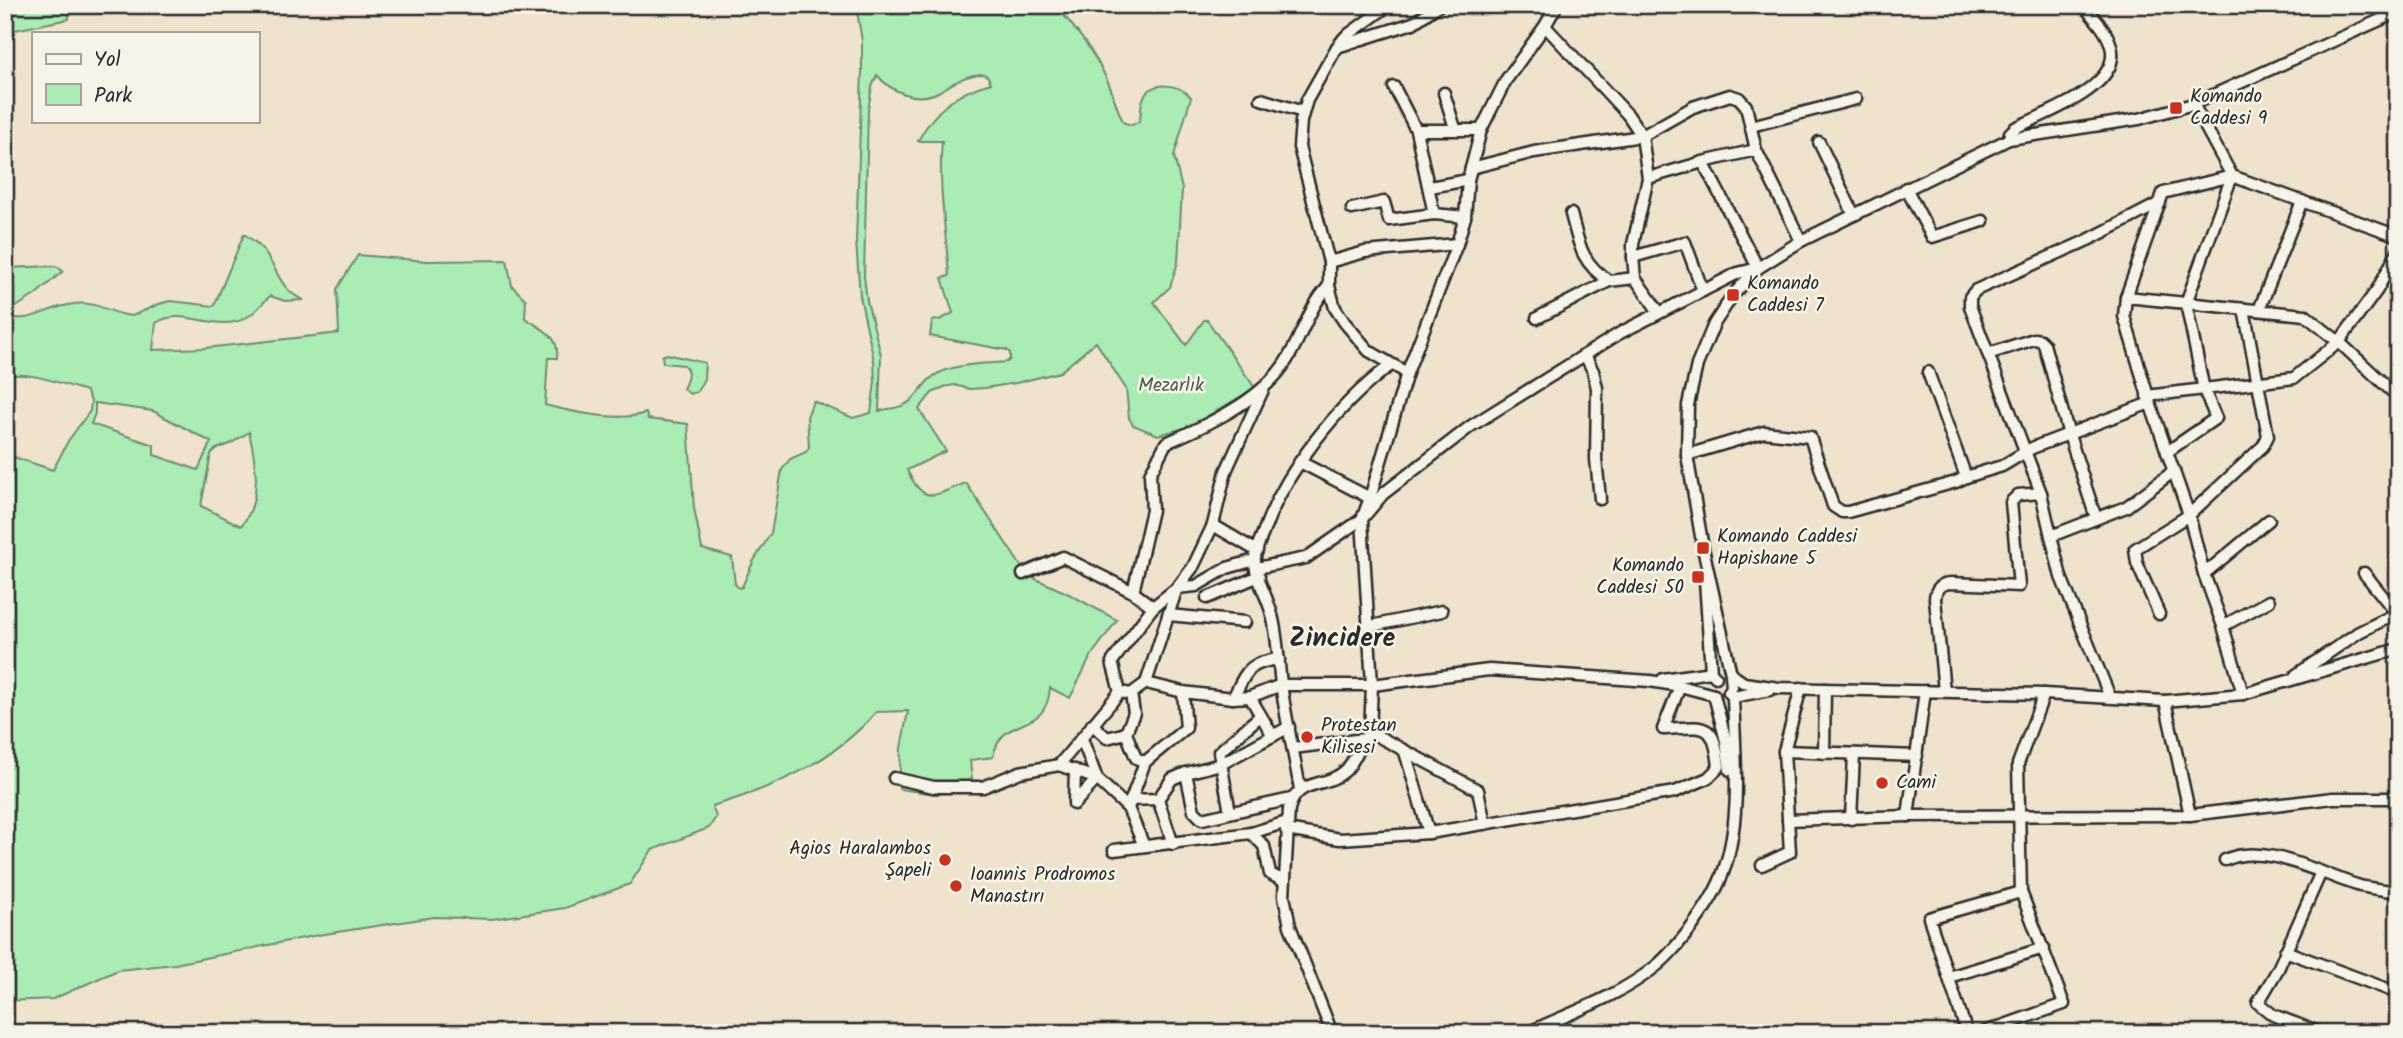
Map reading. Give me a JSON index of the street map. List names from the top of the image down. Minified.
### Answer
{"districts":["Zincidere"],"parks":["Mezarlık"],"places":{"transit":["Komando Caddesi 9","Komando Caddesi 7","Komando Caddesi Hapishane 5","Komando Caddesi 50"],"other":["Protestan Kilisesi","Cami","Agios Haralambos Şapeli","Ioannis Prodromos Manastırı"]},"legend":["Yol","Park"]}
